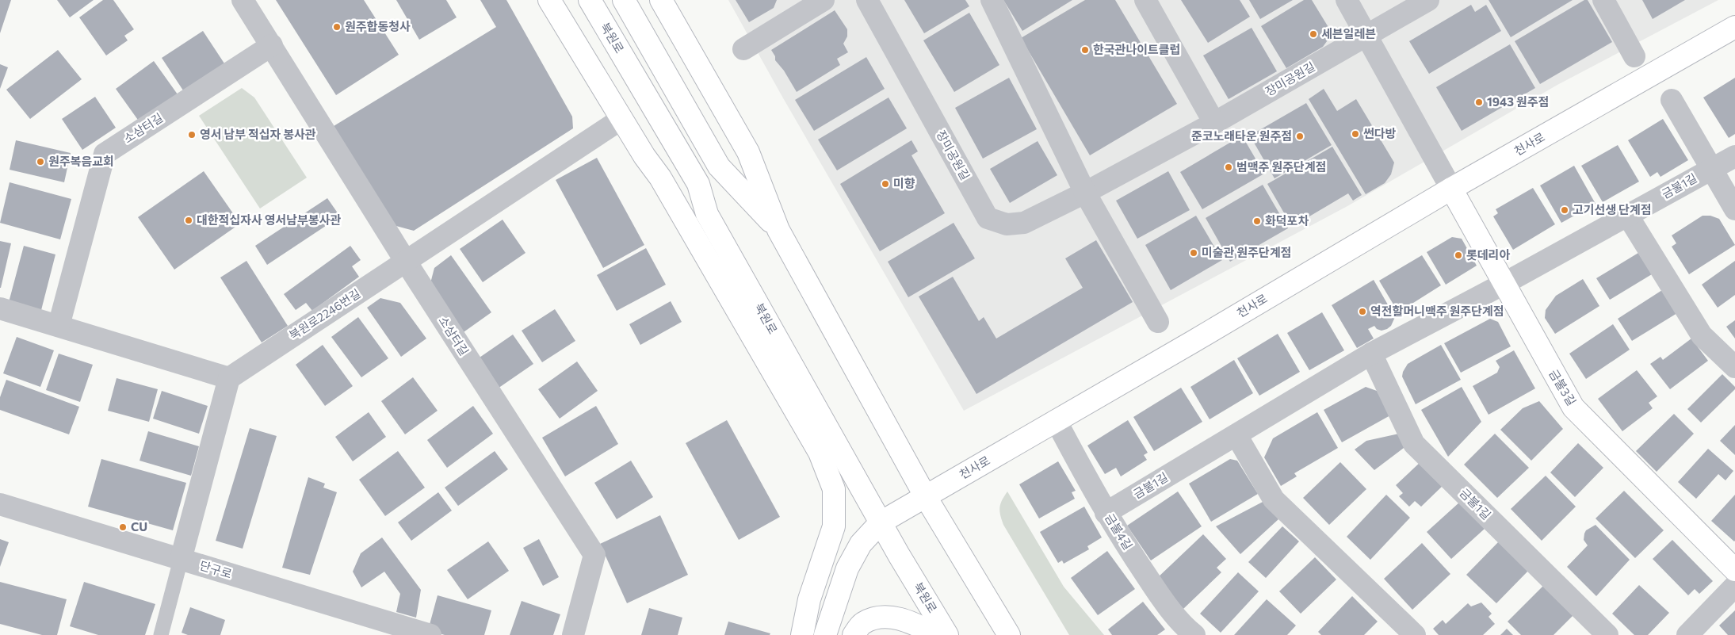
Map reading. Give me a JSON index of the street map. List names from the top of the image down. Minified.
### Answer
{"streets":{"street":["북원로","장미공원길","소삼터길","천사로","금불1길","북원로2246번길","금불3길","금불4길","단구로"]},"crossings":[["북원로","천사로"],["소삼터길","북원로2246번길"],["천사로","금불3길"],["천사로","금불4길"],["금불1길","금불3길"],["금불1길","금불4길"]],"places":["원주합동청사","세븐일레븐","한국관나이트클럽","1943 원주점","썬다방","영서 남부 적십자 봉사관","준코노래타운 원주점","원주복음교회","범맥주 원주단계점","미향","고기선생 단계점","대한적십자사 영서남부봉사관","화덕포차","미술관 원주단계점","롯데리아","역전할머니맥주 원주단계점","CU"]}
